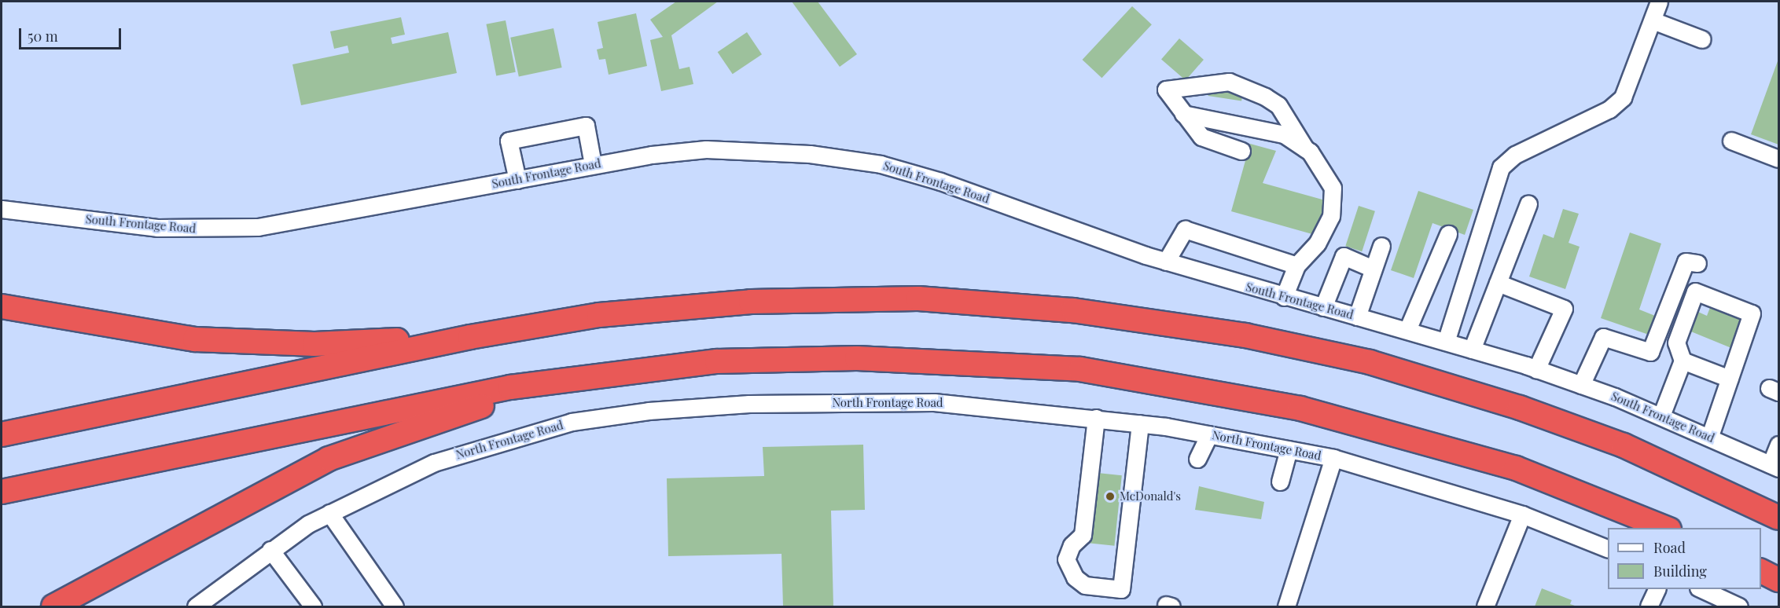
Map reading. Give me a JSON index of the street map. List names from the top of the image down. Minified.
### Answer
{"streets":{"street":["South Frontage Road","North Frontage Road"]},"places":["McDonald's"],"legend":["Road","Building"],"scale_bar":"50 m"}
